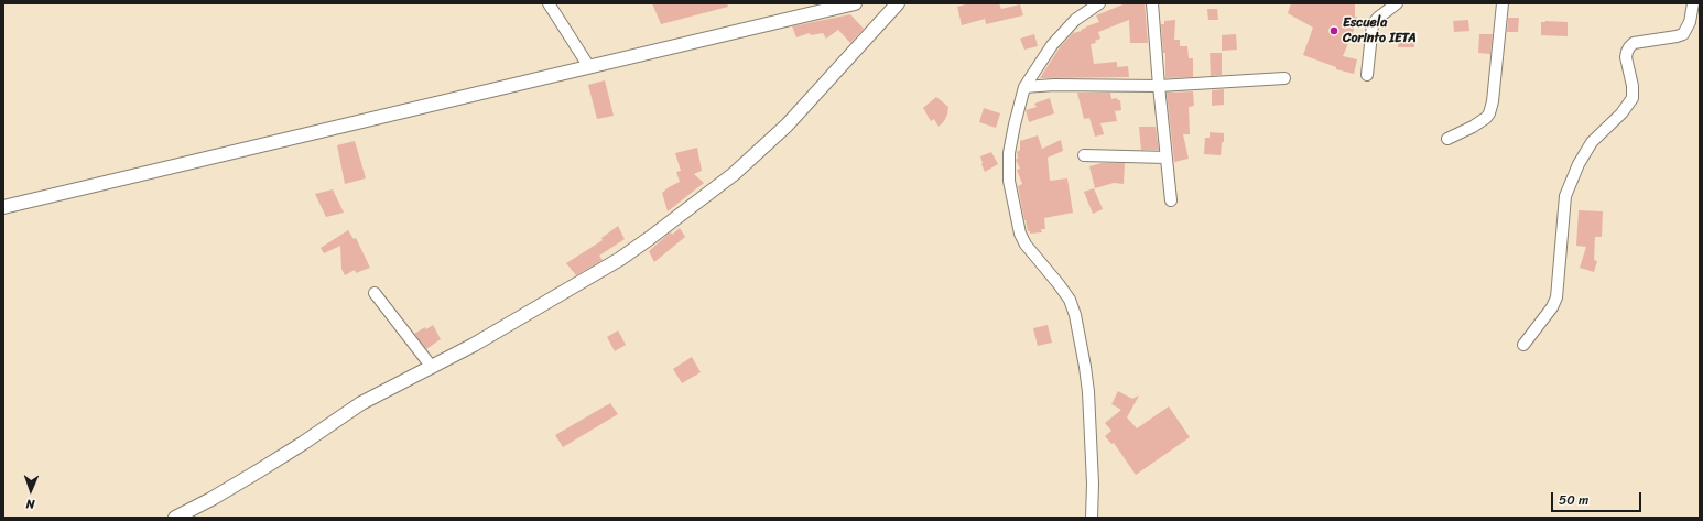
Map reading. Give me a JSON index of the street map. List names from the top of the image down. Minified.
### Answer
{"places":["Escuela Corinto IETA"],"scale_bar":"50 m","north":"bottom"}
